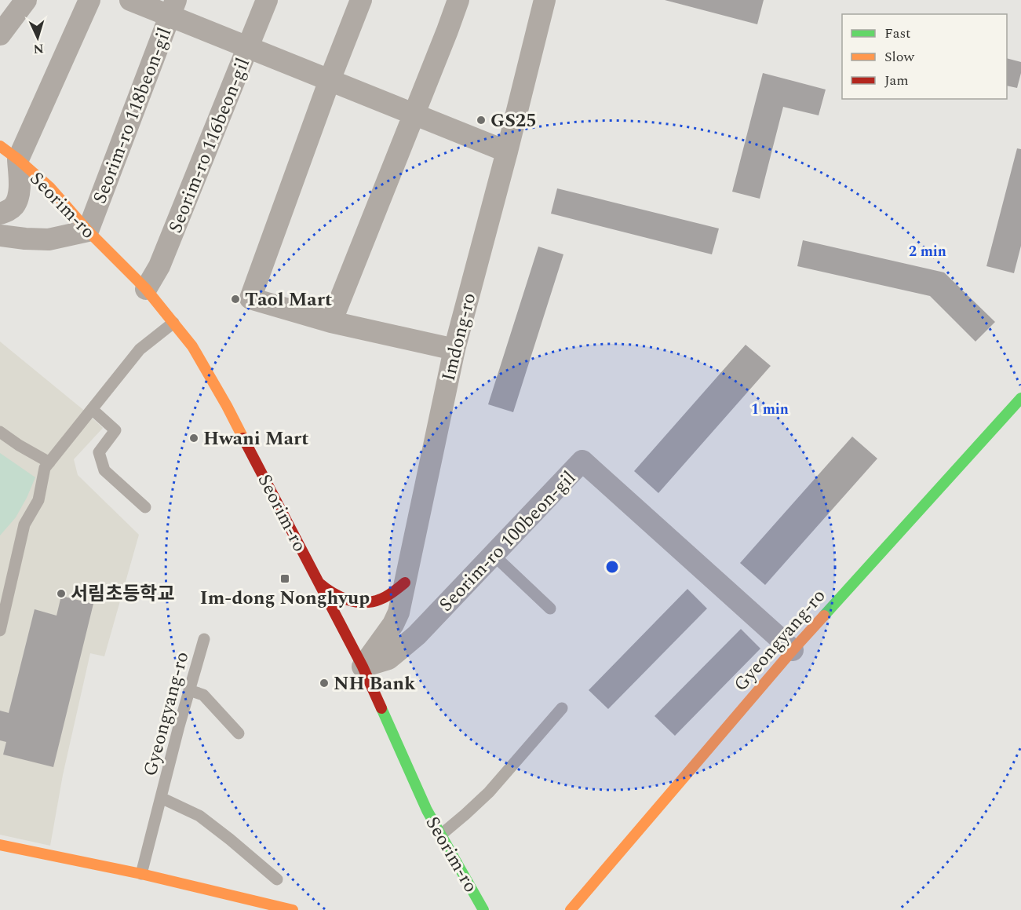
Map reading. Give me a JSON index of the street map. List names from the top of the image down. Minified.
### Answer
{"streets":{"street":["Seorim-ro 118beon-gil","Seorim-ro 116beon-gil","Seorim-ro","Imdong-ro","Seorim-ro 100beon-gil","Gyeongyang-ro"]},"crossings":[["Seorim-ro 118beon-gil","Seorim-ro"],["Seorim-ro 116beon-gil","Seorim-ro"],["Seorim-ro","Imdong-ro"],["Seorim-ro","Seorim-ro 100beon-gil"],["Imdong-ro","Seorim-ro 100beon-gil"],["Seorim-ro 100beon-gil","Gyeongyang-ro"]],"places":{"other":["GS25","Taol Mart","Hwani Mart","서림초등학교","NH Bank"],"transit":["Im-dong Nonghyup"]},"legend":["Fast","Slow","Jam"],"north":"bottom","rings":["2 min","1 min"]}
